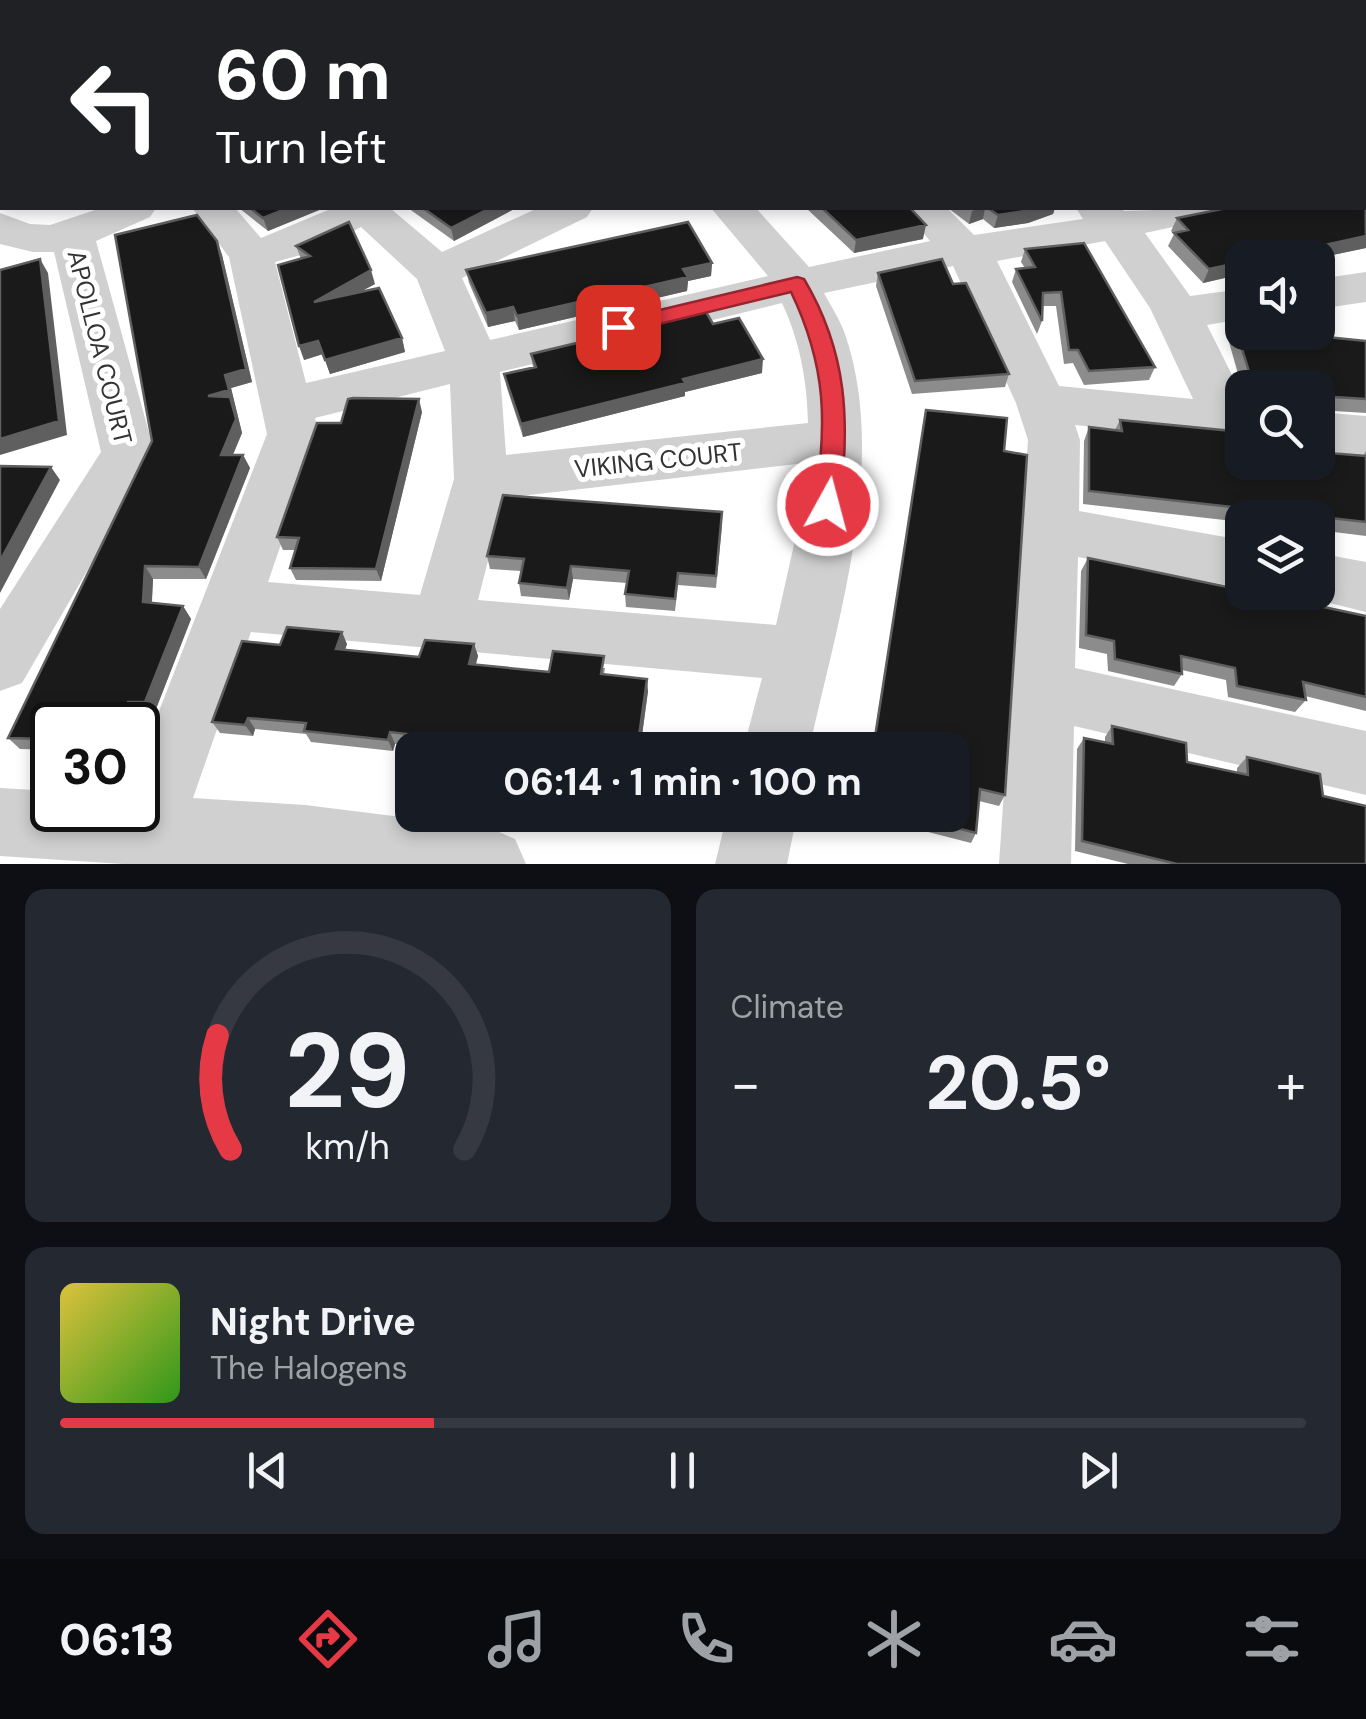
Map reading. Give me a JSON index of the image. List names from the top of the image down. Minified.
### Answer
{"streets":{"street":["APOLLOA COURT","VIKING COURT"]},"page":{"turn":["60 m","Turn left"],"limit":"30","trip":"06:14 · 1 min · 100 m","tile":"Climate","heat":["−","20.5°","+"],"song":["Night Drive","The Halogens"],"tabs":"06:13","gauge":["29","km/h"]}}
